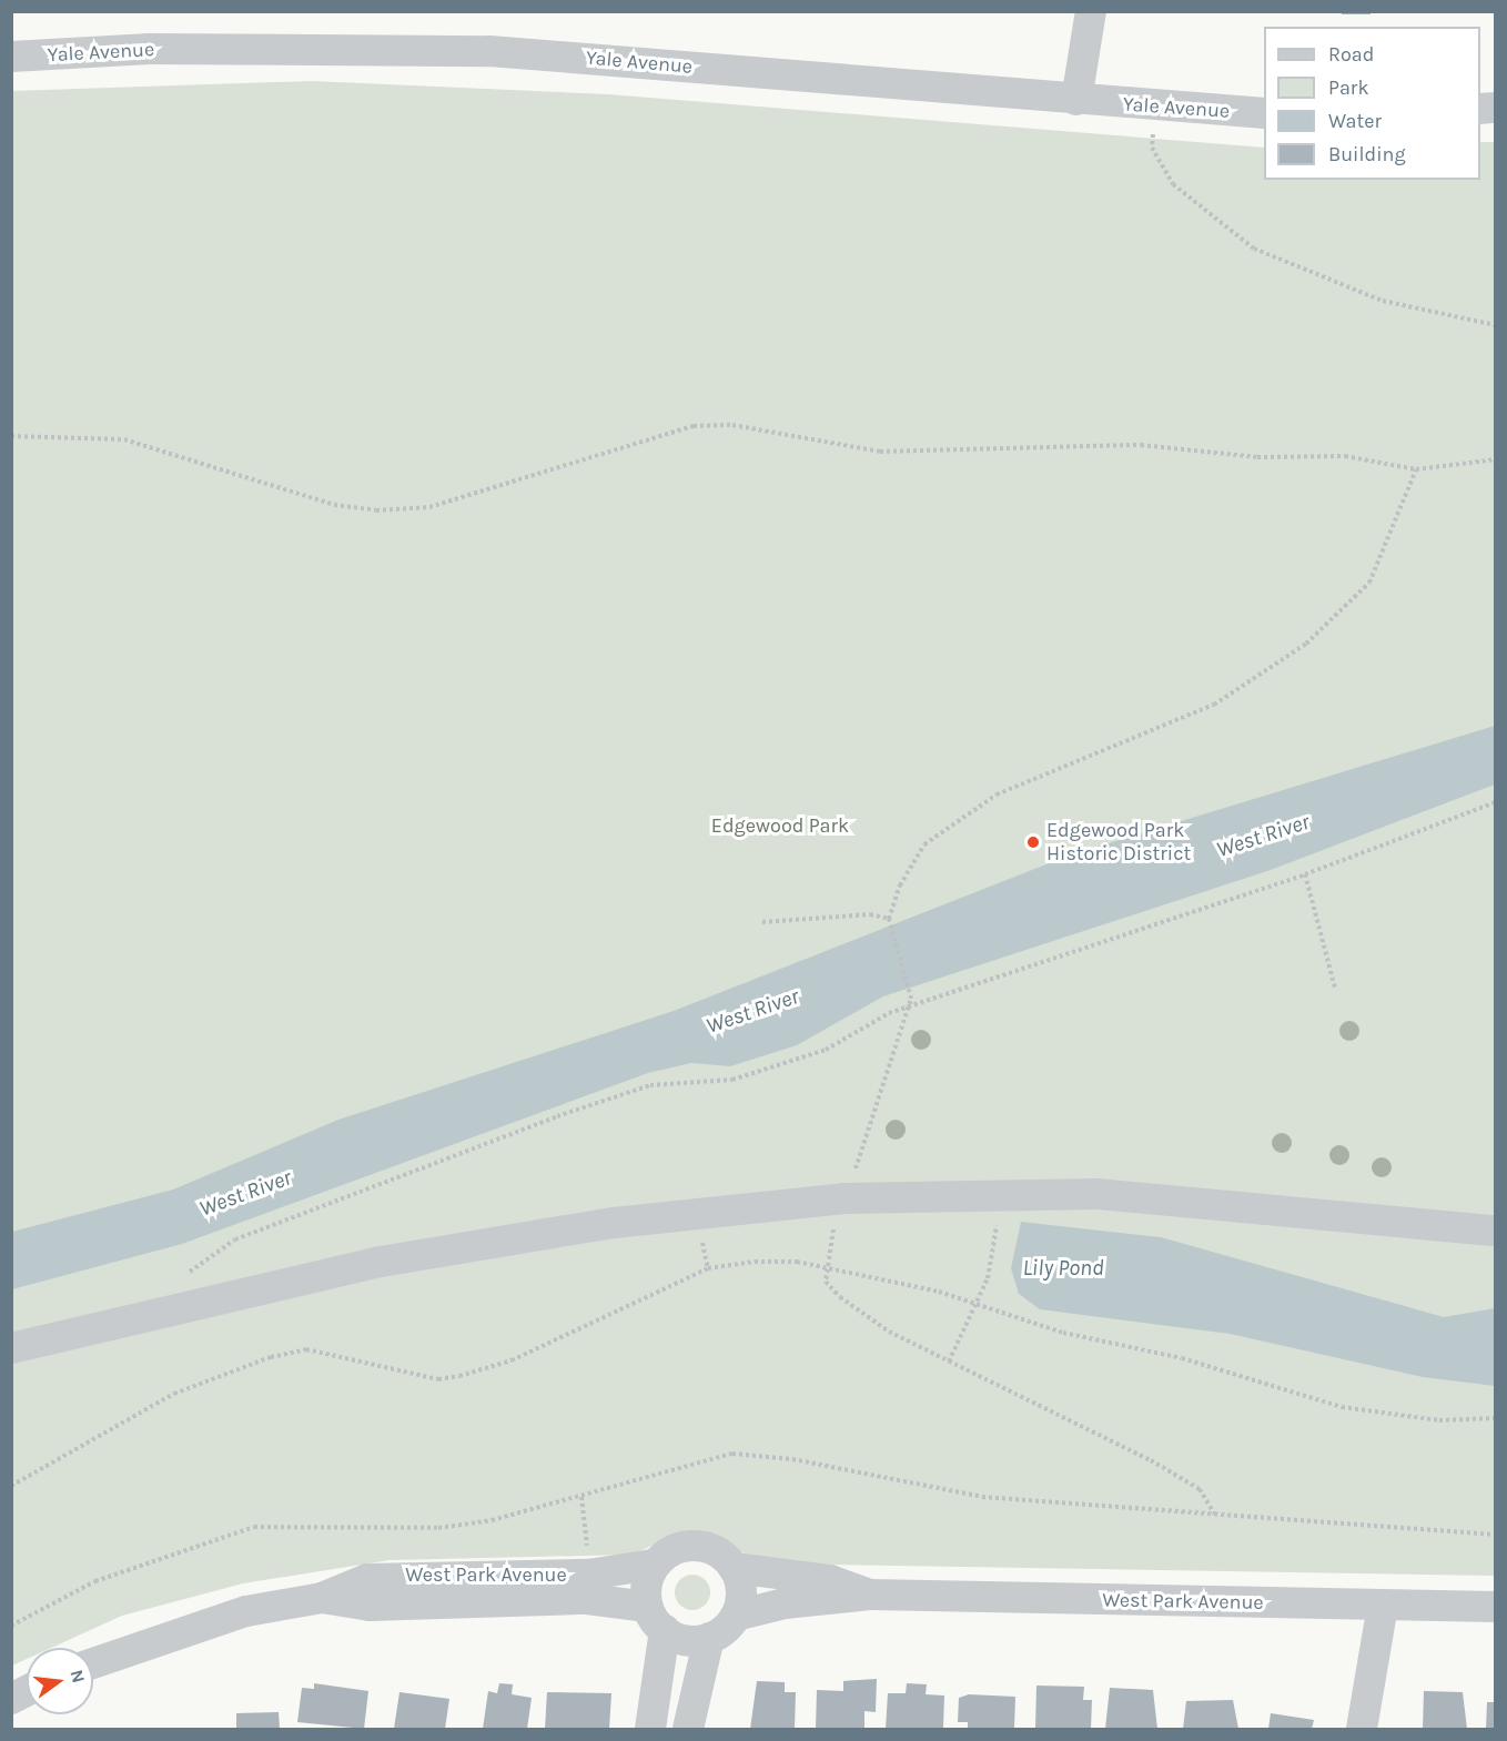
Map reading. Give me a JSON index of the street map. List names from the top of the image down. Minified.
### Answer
{"streets":{"street":["Yale Avenue","West Park Avenue"]},"water":["West River","Lily Pond"],"parks":["Edgewood Park"],"places":["Edgewood Park Historic District"],"legend":["Road","Park","Water","Building"],"north":"right"}
